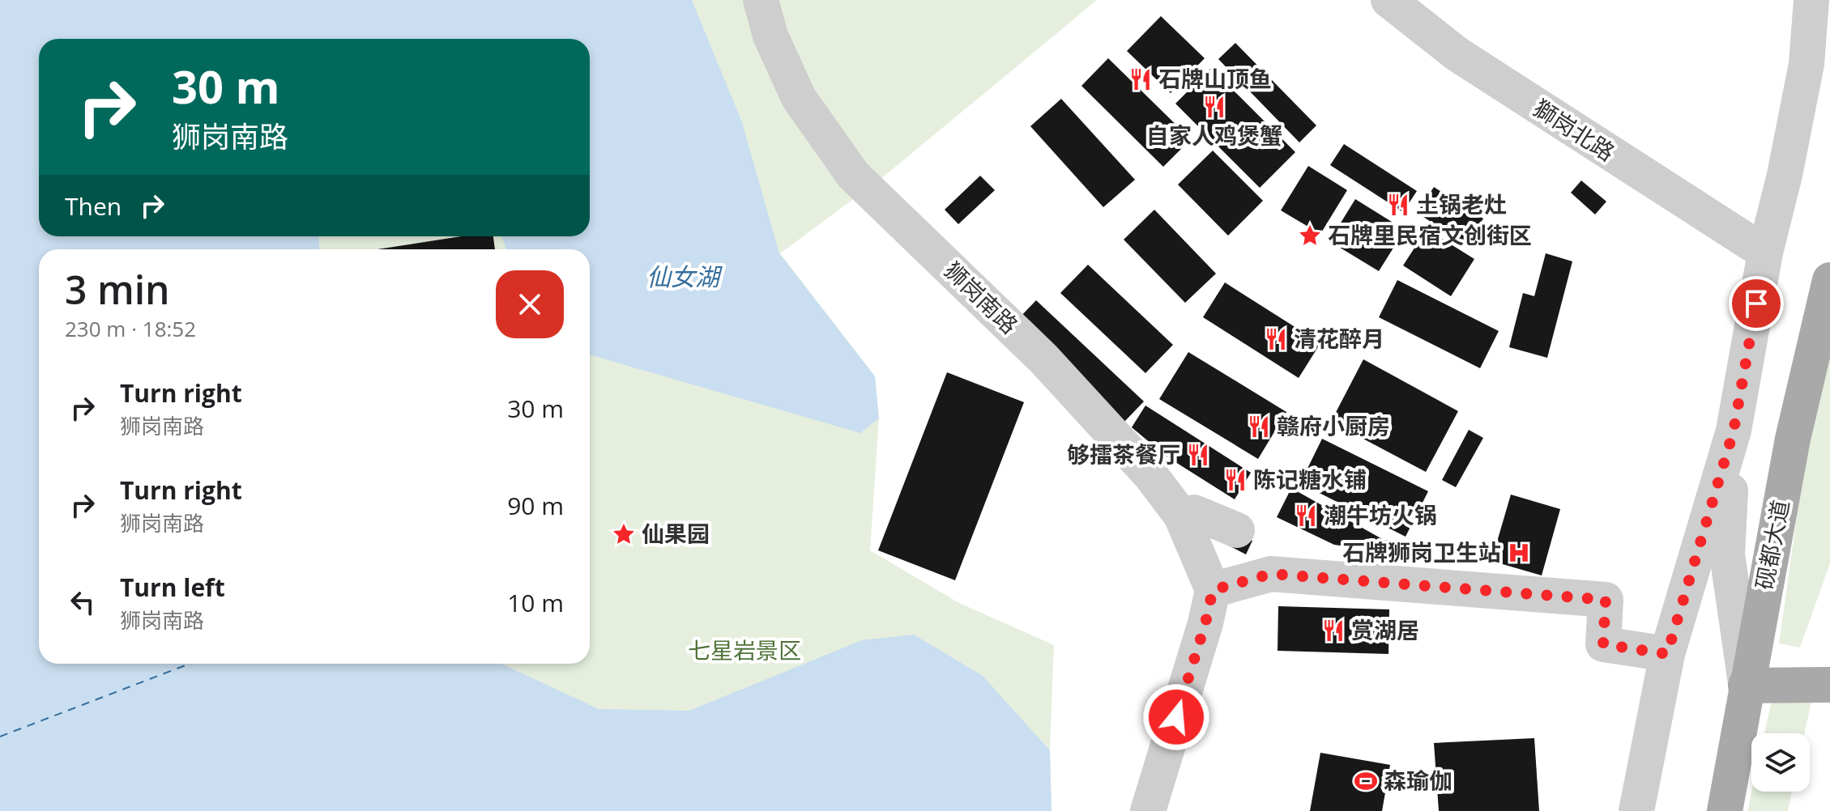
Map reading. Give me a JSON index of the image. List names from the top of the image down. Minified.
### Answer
{"streets":{"main road":["砚都大道"],"street":["獅岗北路","狮岗南路"]},"water":["仙女湖"],"parks":["七星岩景区"],"places":{"restaurant":["石牌山顶鱼","自家人鸡煲蟹","土锅老灶","清花醉月","赣府小厨房","够擂茶餐厅","陈记糖水铺","潮牛坊火锅","赏湖居"],"place":["石牌里民宿文创街区","仙果园"],"hospital":["石牌狮岗卫生站"],"sports":["森瑜伽"]},"page":{"turn":["30 m","狮岗南路"],"then":"Then","heading":["3 min","230 m · 18:52"],"list":[{"name":"Turn right","note":"狮岗南路","value":"30 m"},{"name":"Turn right","note":"狮岗南路","value":"90 m"},{"name":"Turn left","note":"狮岗南路","value":"10 m"}]}}
